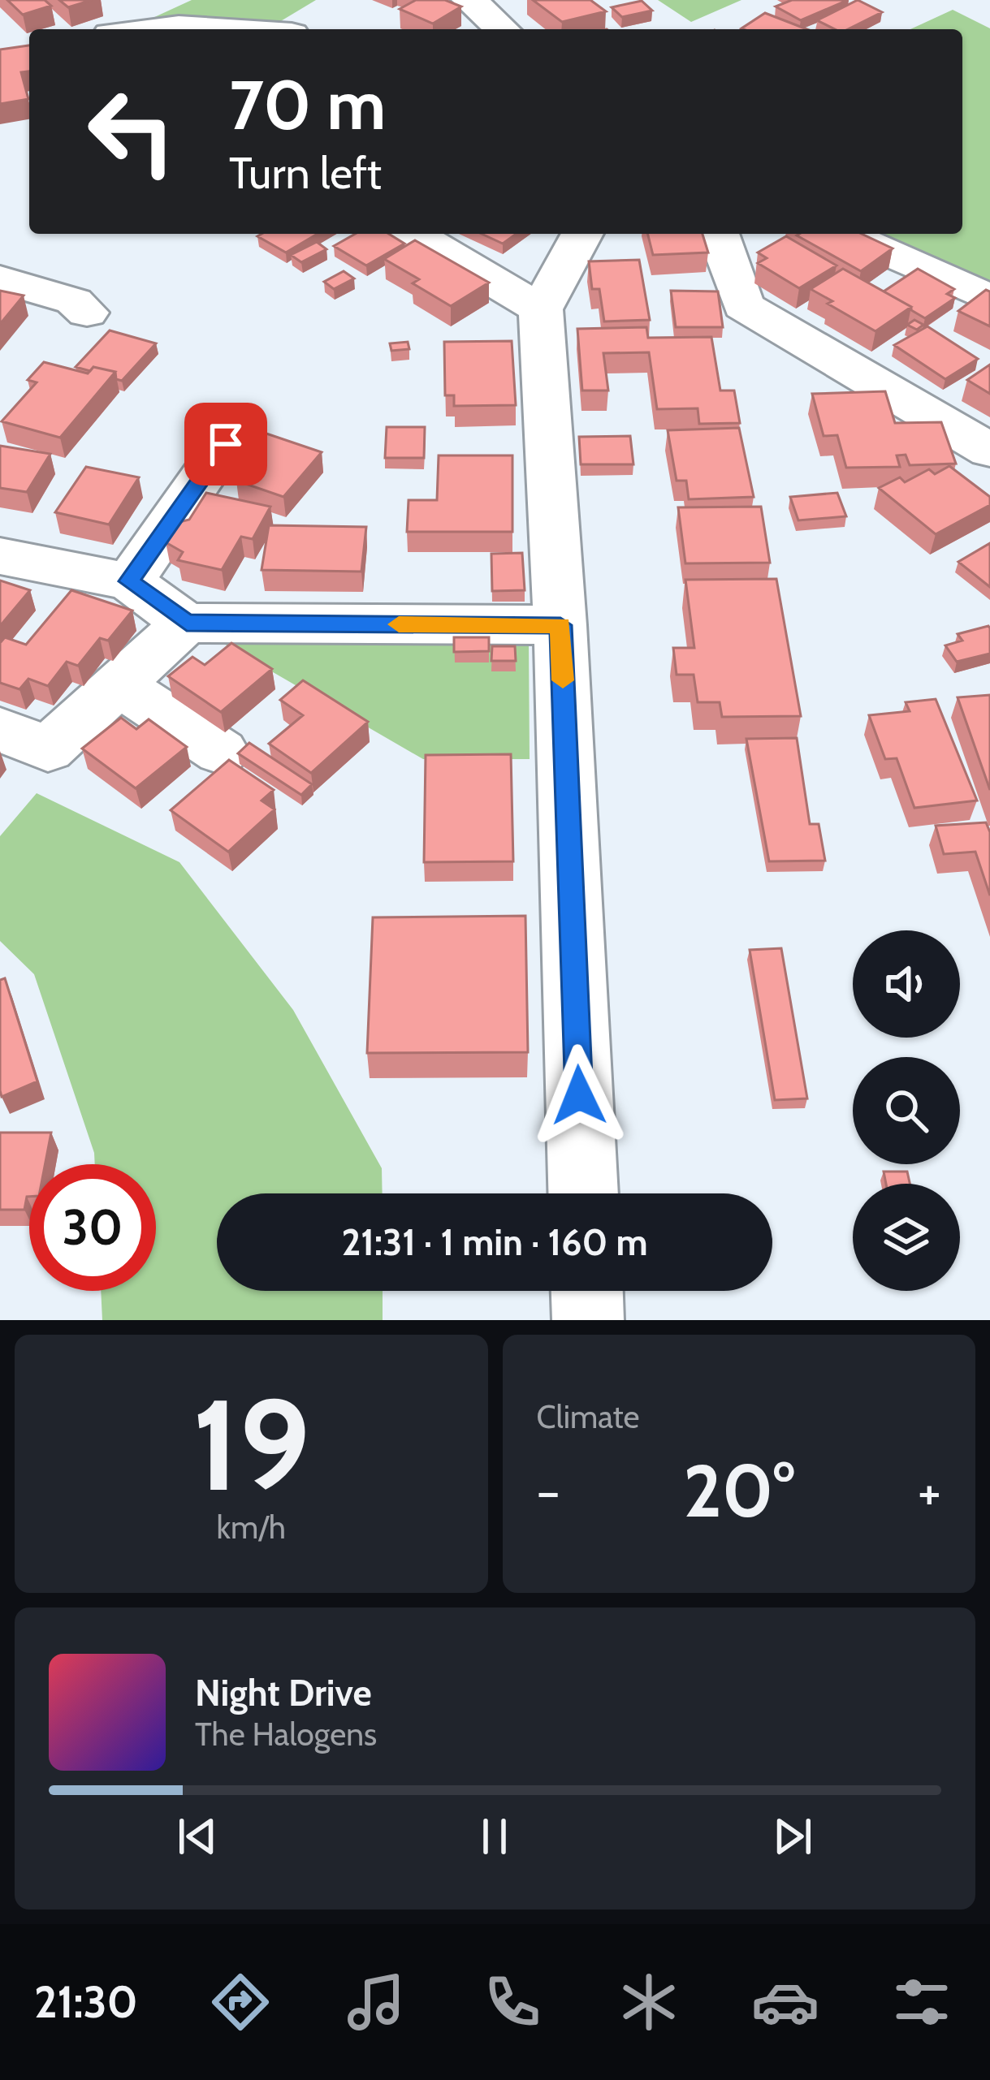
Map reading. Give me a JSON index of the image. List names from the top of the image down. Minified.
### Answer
{"page":{"turn":["70 m","Turn left"],"limit":"30","trip":"21:31 · 1 min · 160 m","tile":[["19","km/h"],"Climate"],"heat":["−","20°","+"],"song":["Night Drive","The Halogens"],"tabs":"21:30"}}
